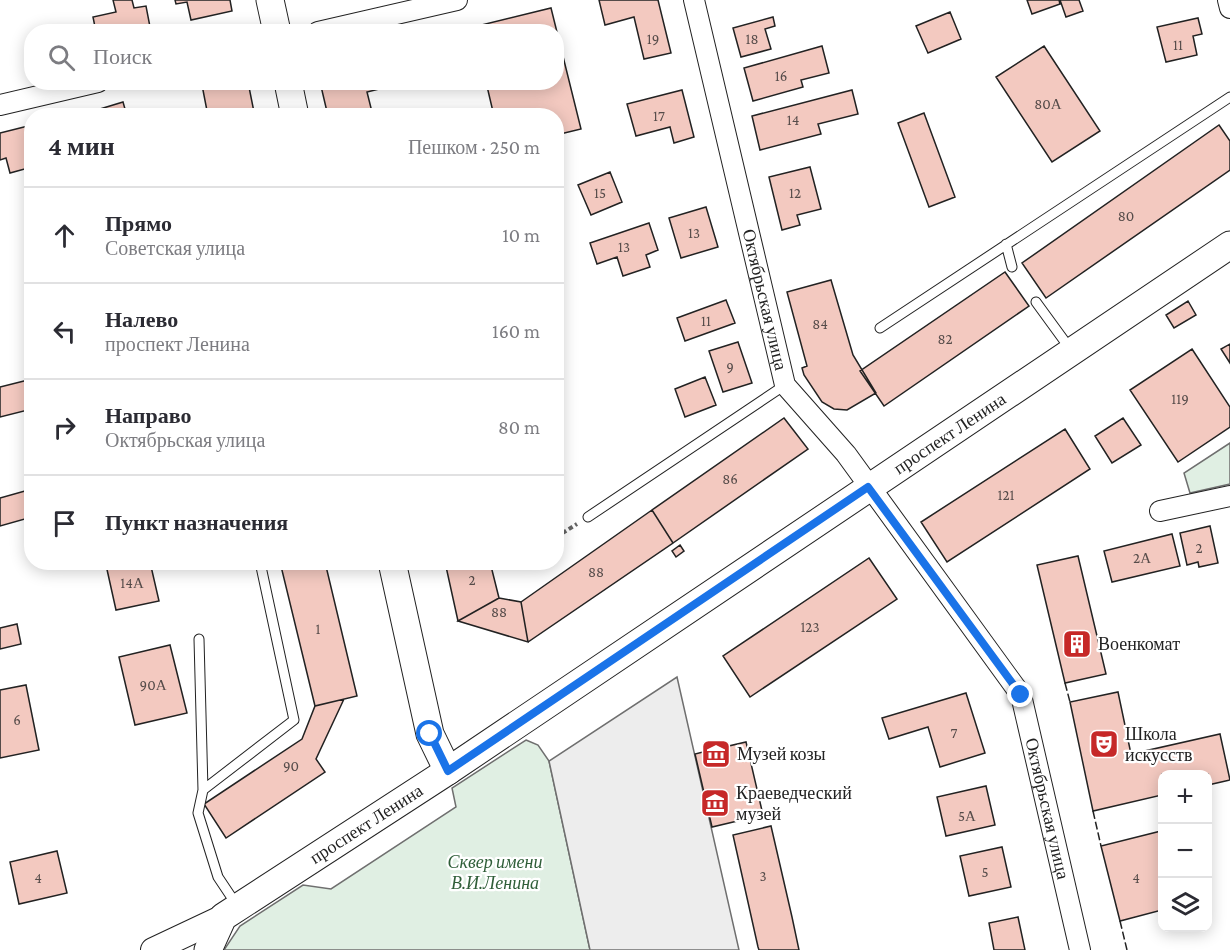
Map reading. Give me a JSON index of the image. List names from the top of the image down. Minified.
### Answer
{"streets":{"main road":["проспект Ленина"],"street":["Октябрьская улица"]},"crossings":[["Октябрьская улица","проспект Ленина"]],"parks":["Сквер имени В.И.Ленина"],"places":{"building":["Военкомат"],"theatre":["Школа искусств"],"museum":["Музей козы","Краеведческий музей"]},"house_numbers":["19","18","11","16","80А","17","14","15","12","80","13","13","11","84","82","9","119","86","121","2","2А","88","2","14А","88","123","1","90А","6","7","90","5А","5","3","4","4"],"page":{"search":"Поиск","heading":["4 мин","Пешком · 250 m"],"list":[["Прямо","Советская улица","10 m"],["Налево","проспект Ленина","160 m"],["Направо","Октябрьская улица","80 m"],"Пункт назначения"],"map_buttons":["+","−"]}}
